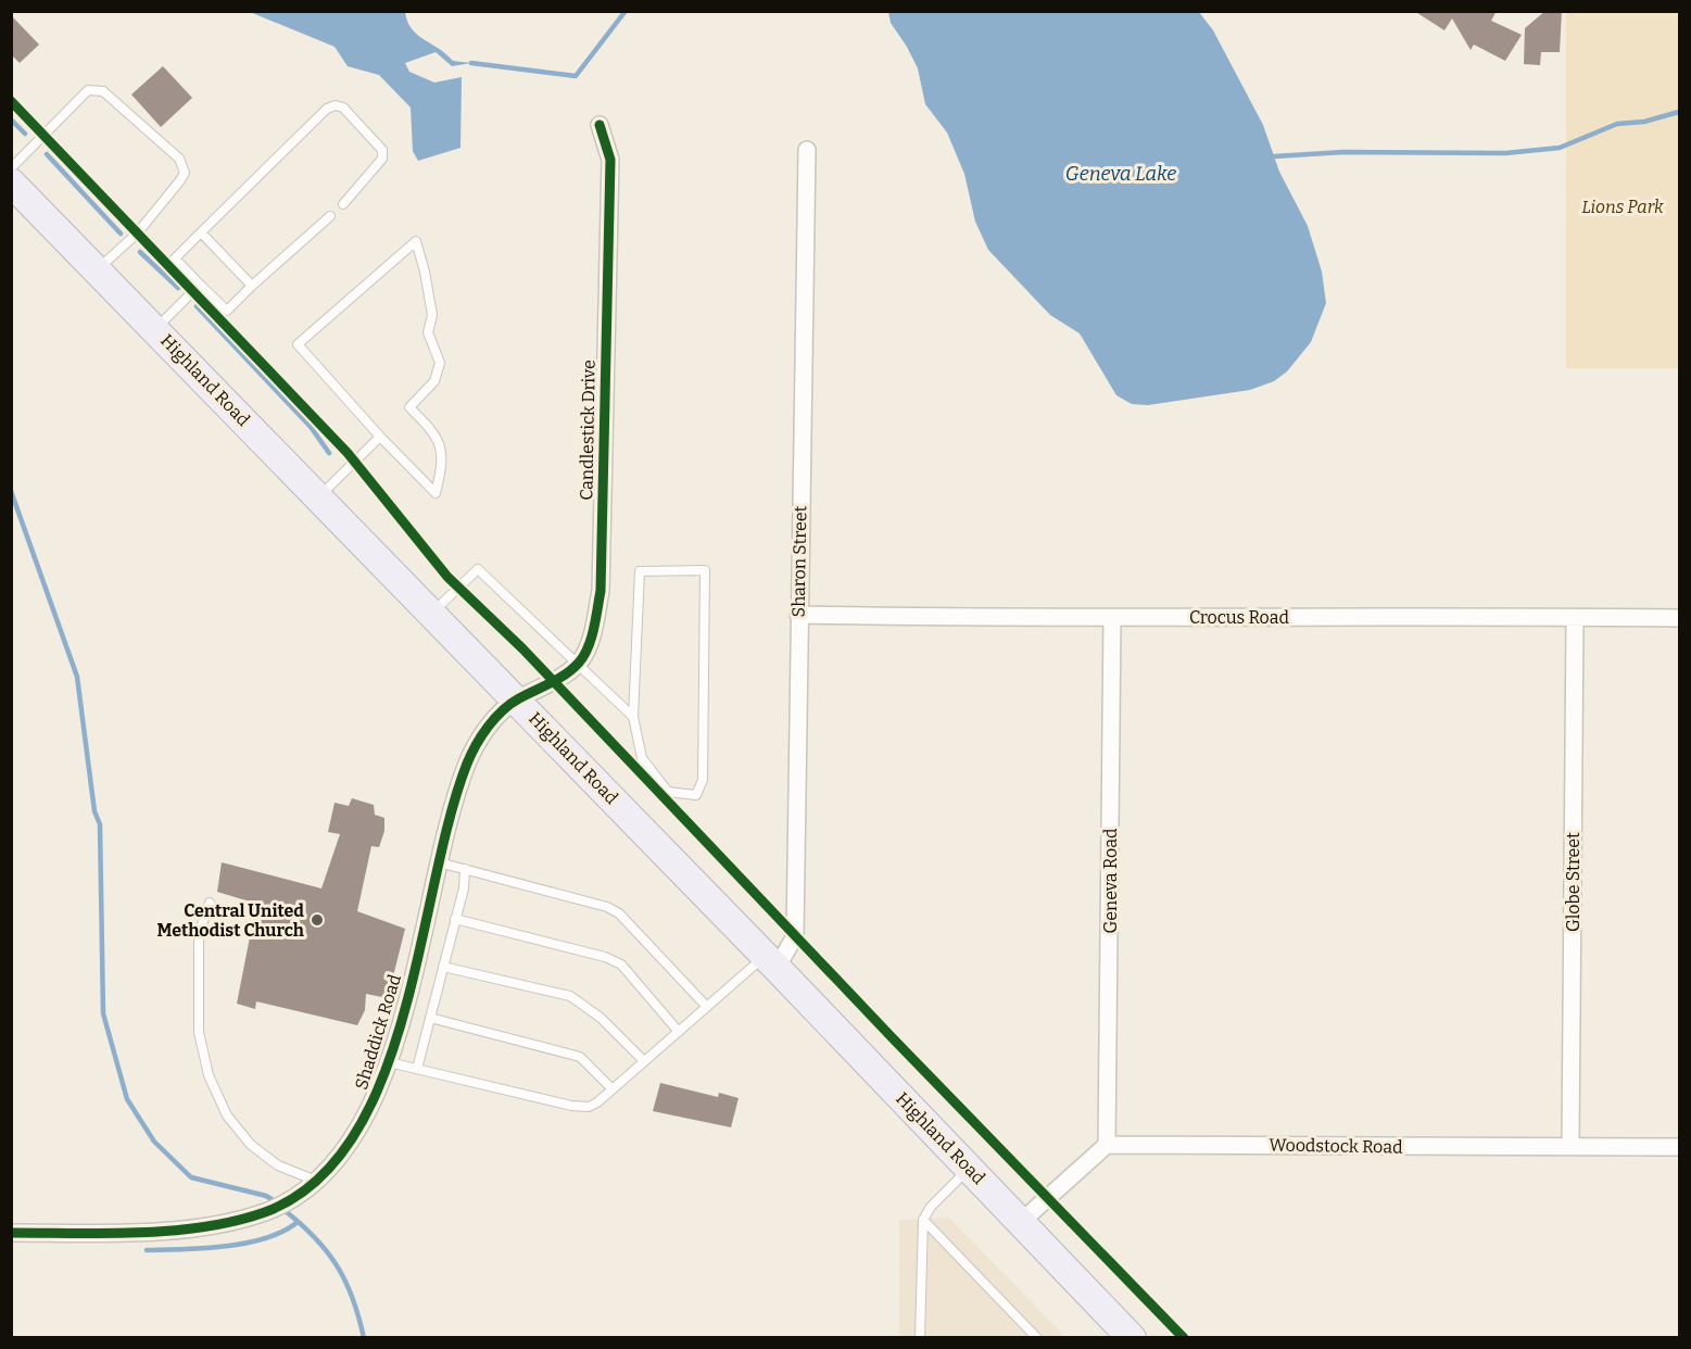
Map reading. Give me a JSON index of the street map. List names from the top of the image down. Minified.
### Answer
{"streets":{"highway":["Highland Road"],"street":["Candlestick Drive","Sharon Street","Crocus Road","Geneva Road","Globe Street","Shaddick Road","Woodstock Road"]},"crossings":[["Highland Road","Sharon Street"],["Highland Road","Shaddick Road"],["Sharon Street","Crocus Road"],["Crocus Road","Geneva Road"],["Crocus Road","Globe Street"],["Geneva Road","Woodstock Road"],["Globe Street","Woodstock Road"]],"water":["Geneva Lake"],"parks":["Lions Park"],"places":["Central United Methodist Church"]}
